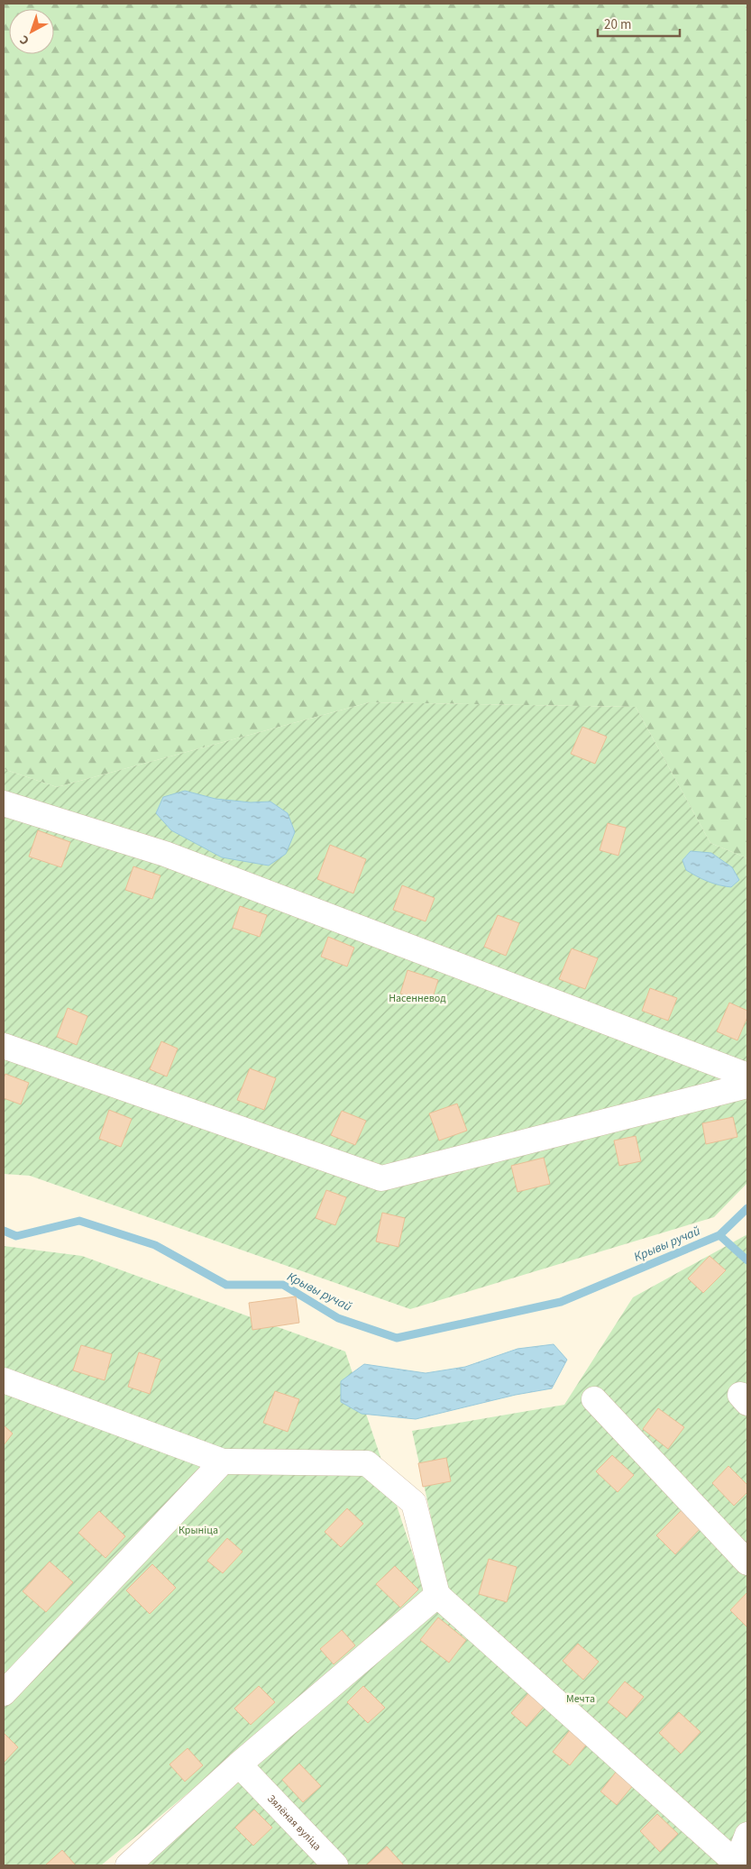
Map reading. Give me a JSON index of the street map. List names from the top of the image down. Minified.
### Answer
{"streets":{"lane":["Зялёная вуліца"]},"water":["Крывы ручай"],"parks":["Насенневод","Крыніца","Мечта"],"scale_bar":"20 m","north":"bottom left"}
